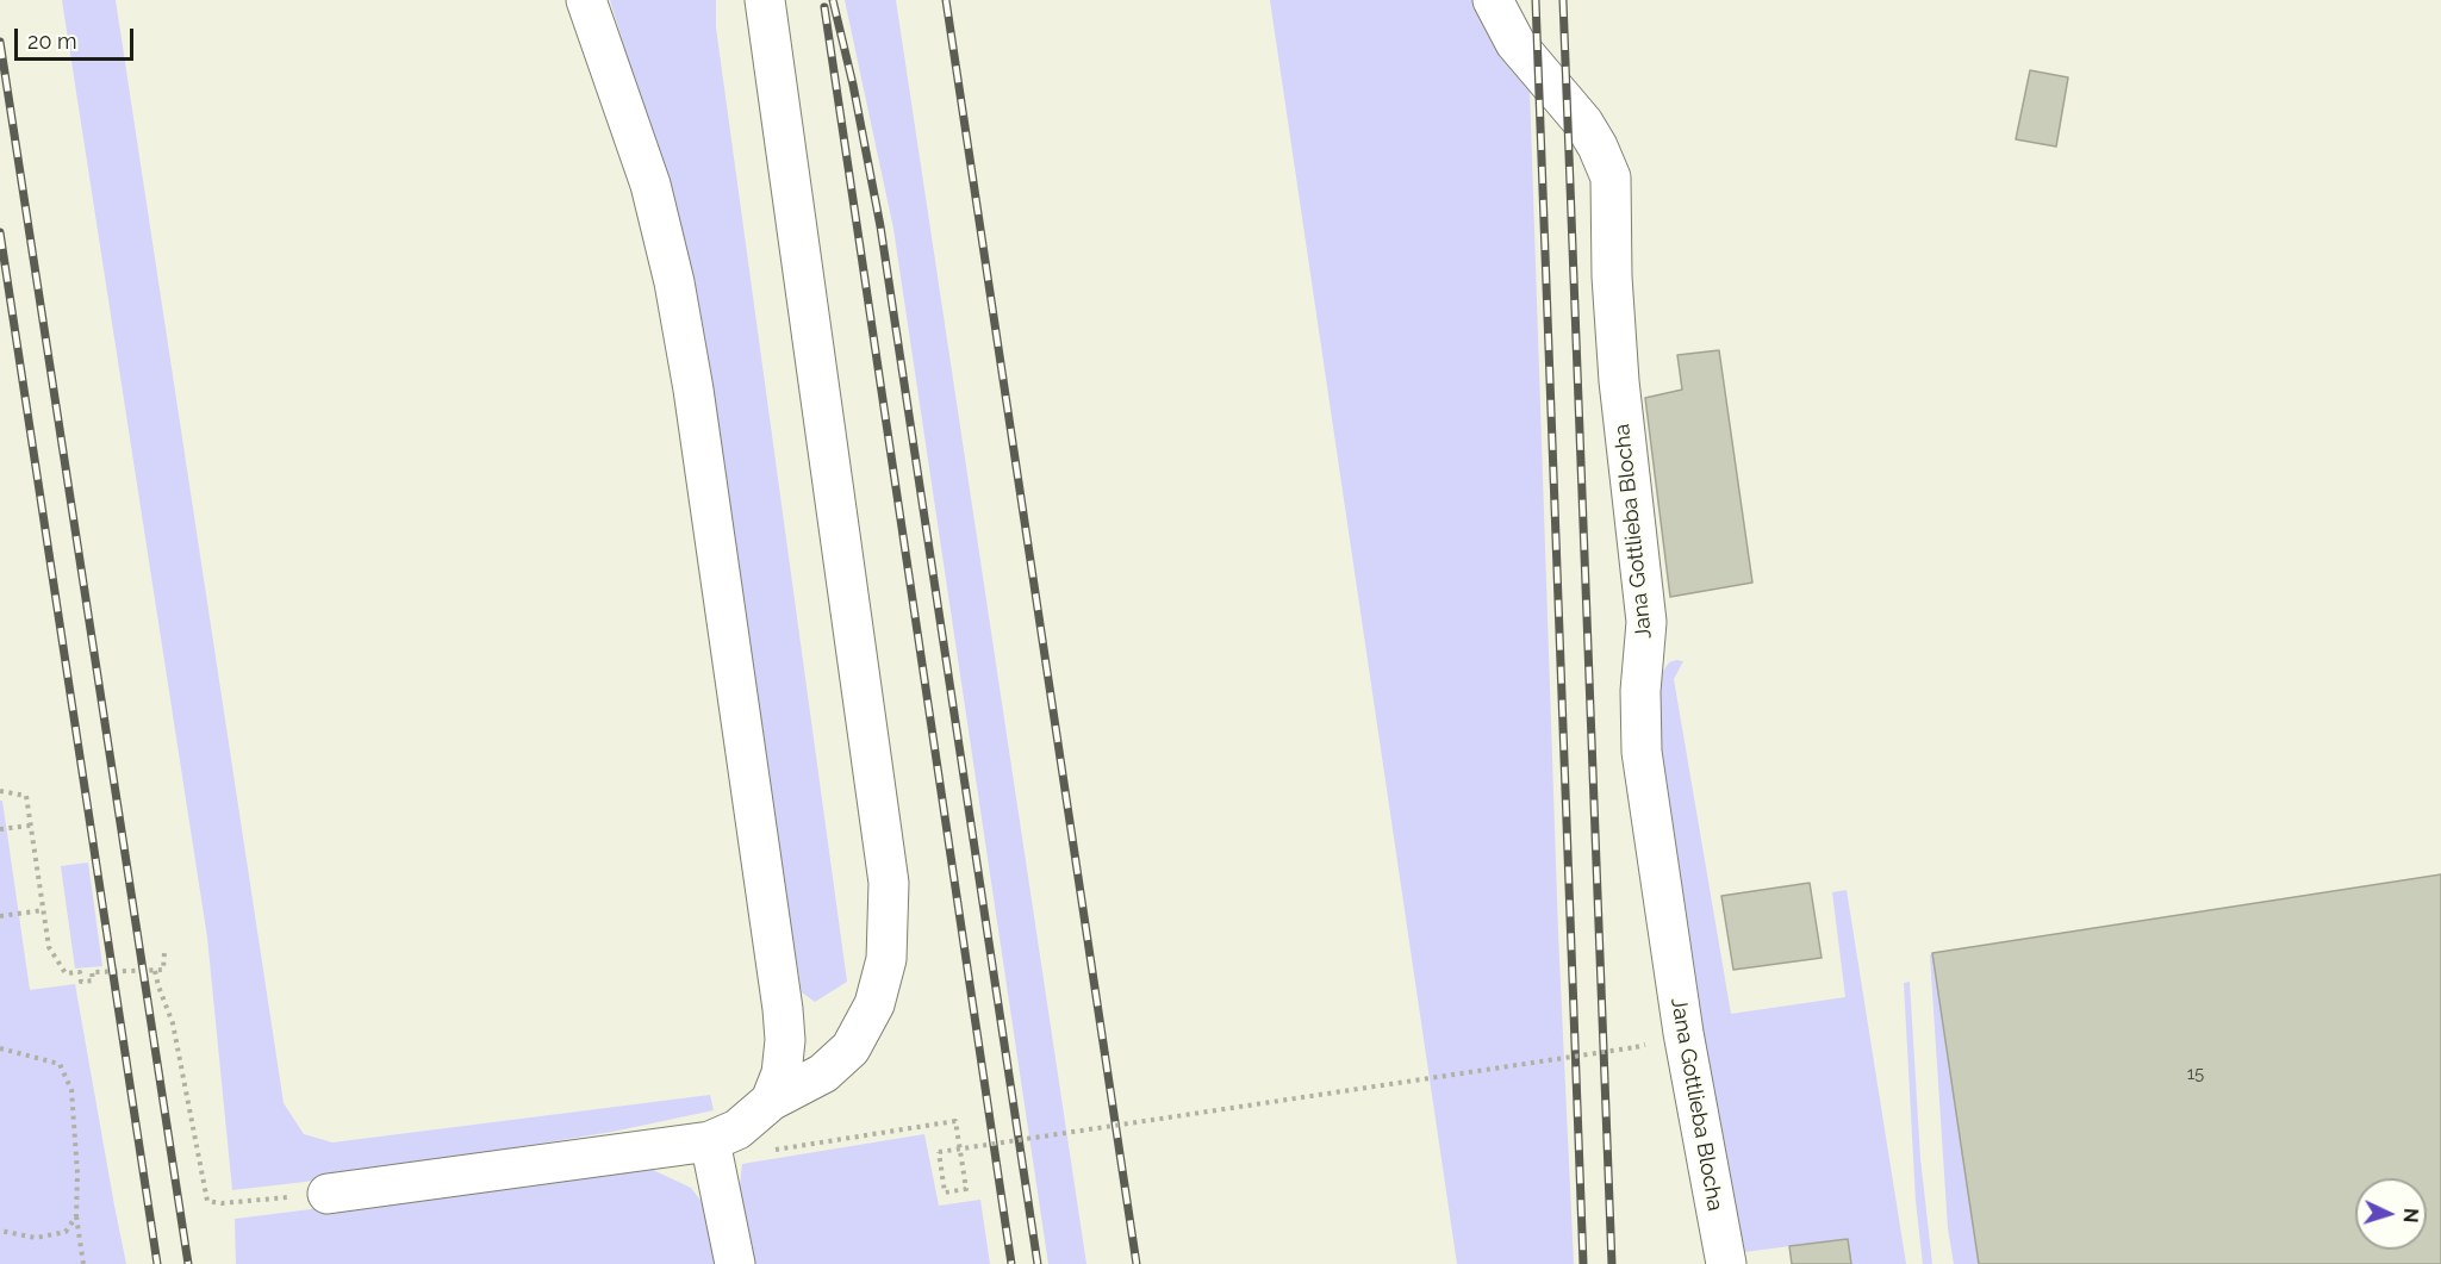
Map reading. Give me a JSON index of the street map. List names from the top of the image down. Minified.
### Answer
{"streets":{"street":["Jana Gottlieba Blocha"]},"house_numbers":["15"],"scale_bar":"20 m","north":"right"}
